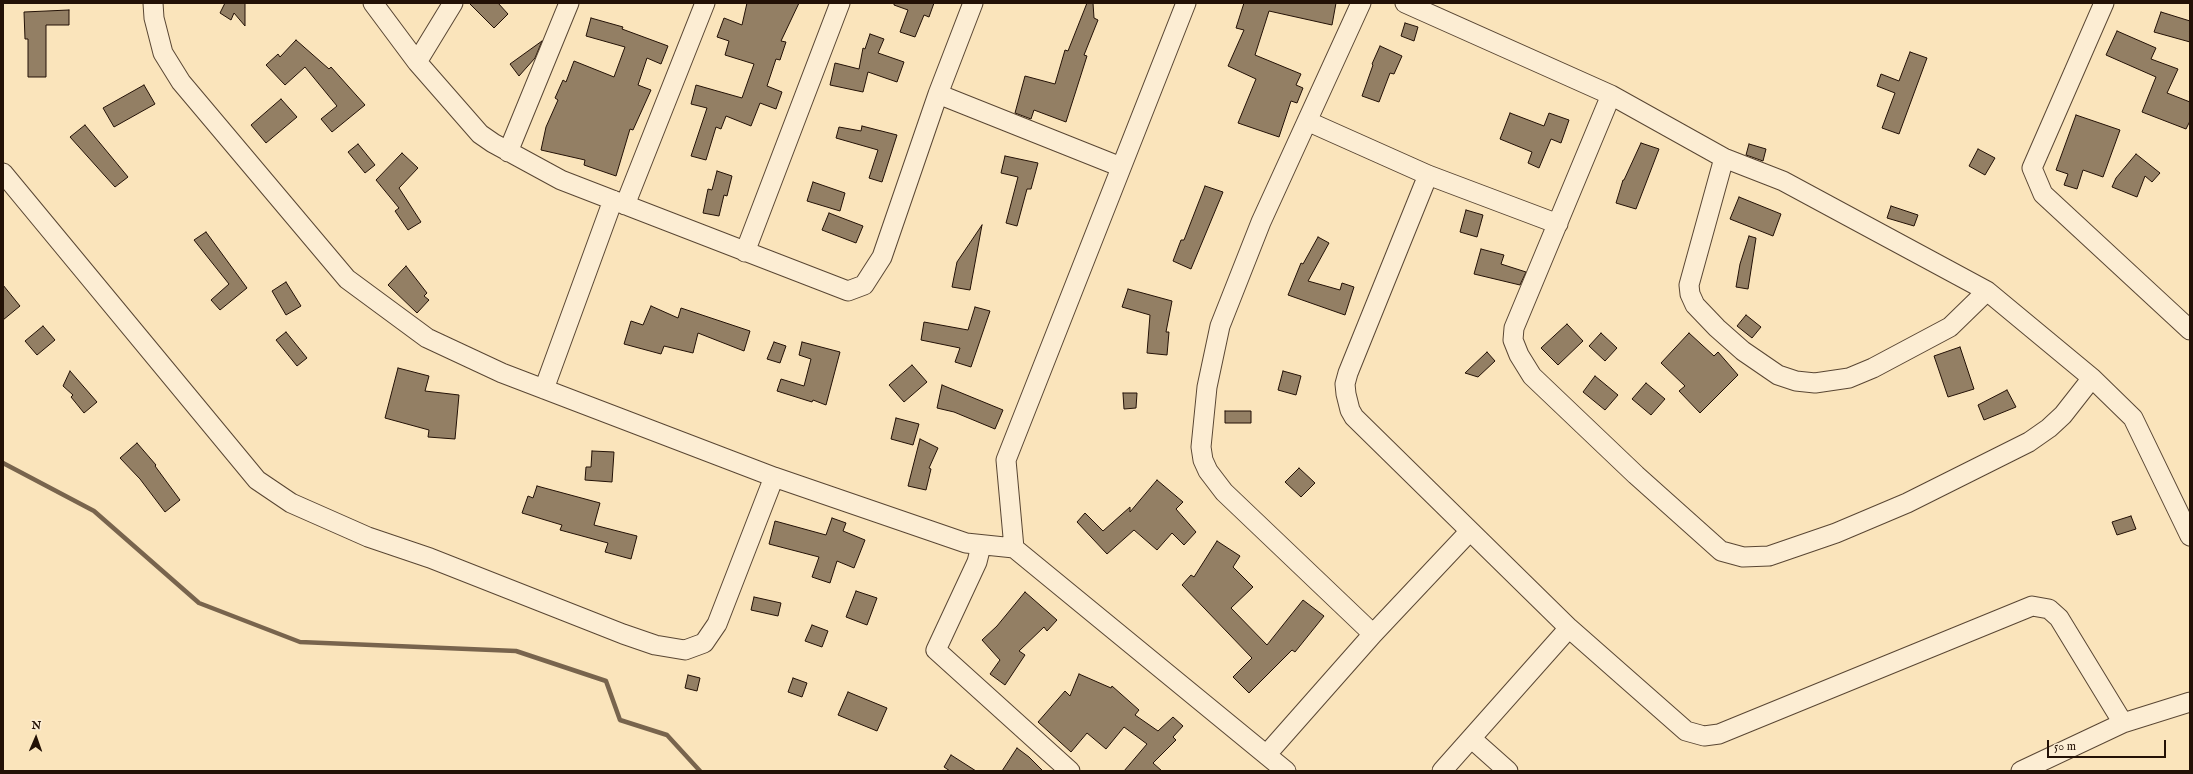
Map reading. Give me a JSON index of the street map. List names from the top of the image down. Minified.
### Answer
{"scale_bar":"50 m","north":"top"}
